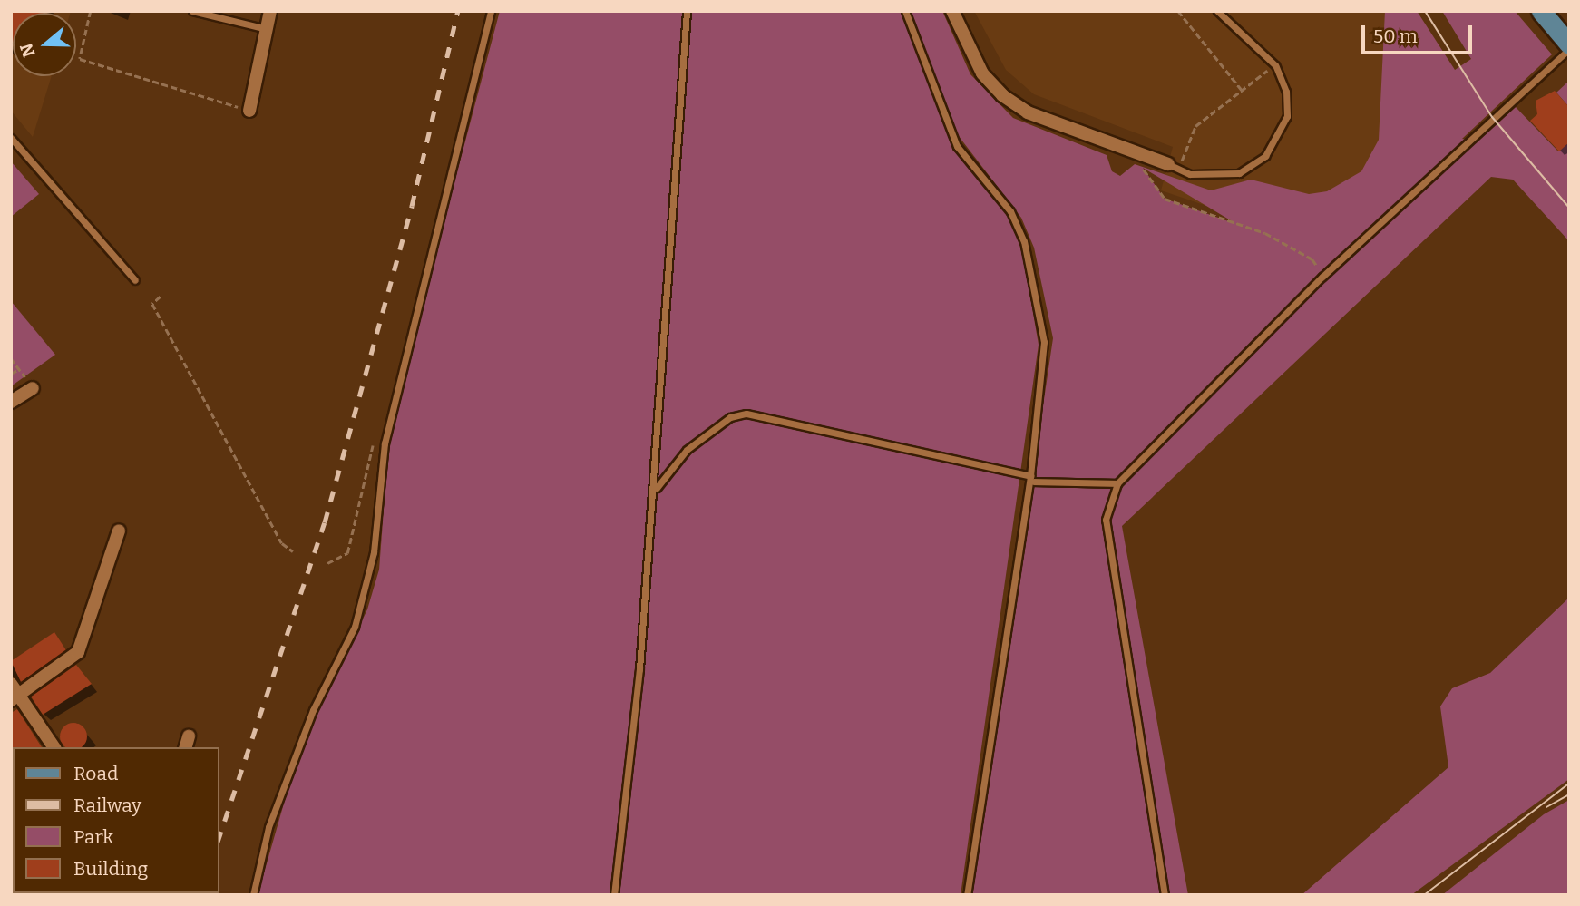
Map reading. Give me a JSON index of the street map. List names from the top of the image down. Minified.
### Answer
{"legend":["Road","Railway","Park","Building"],"scale_bar":"50 m","north":"left"}
